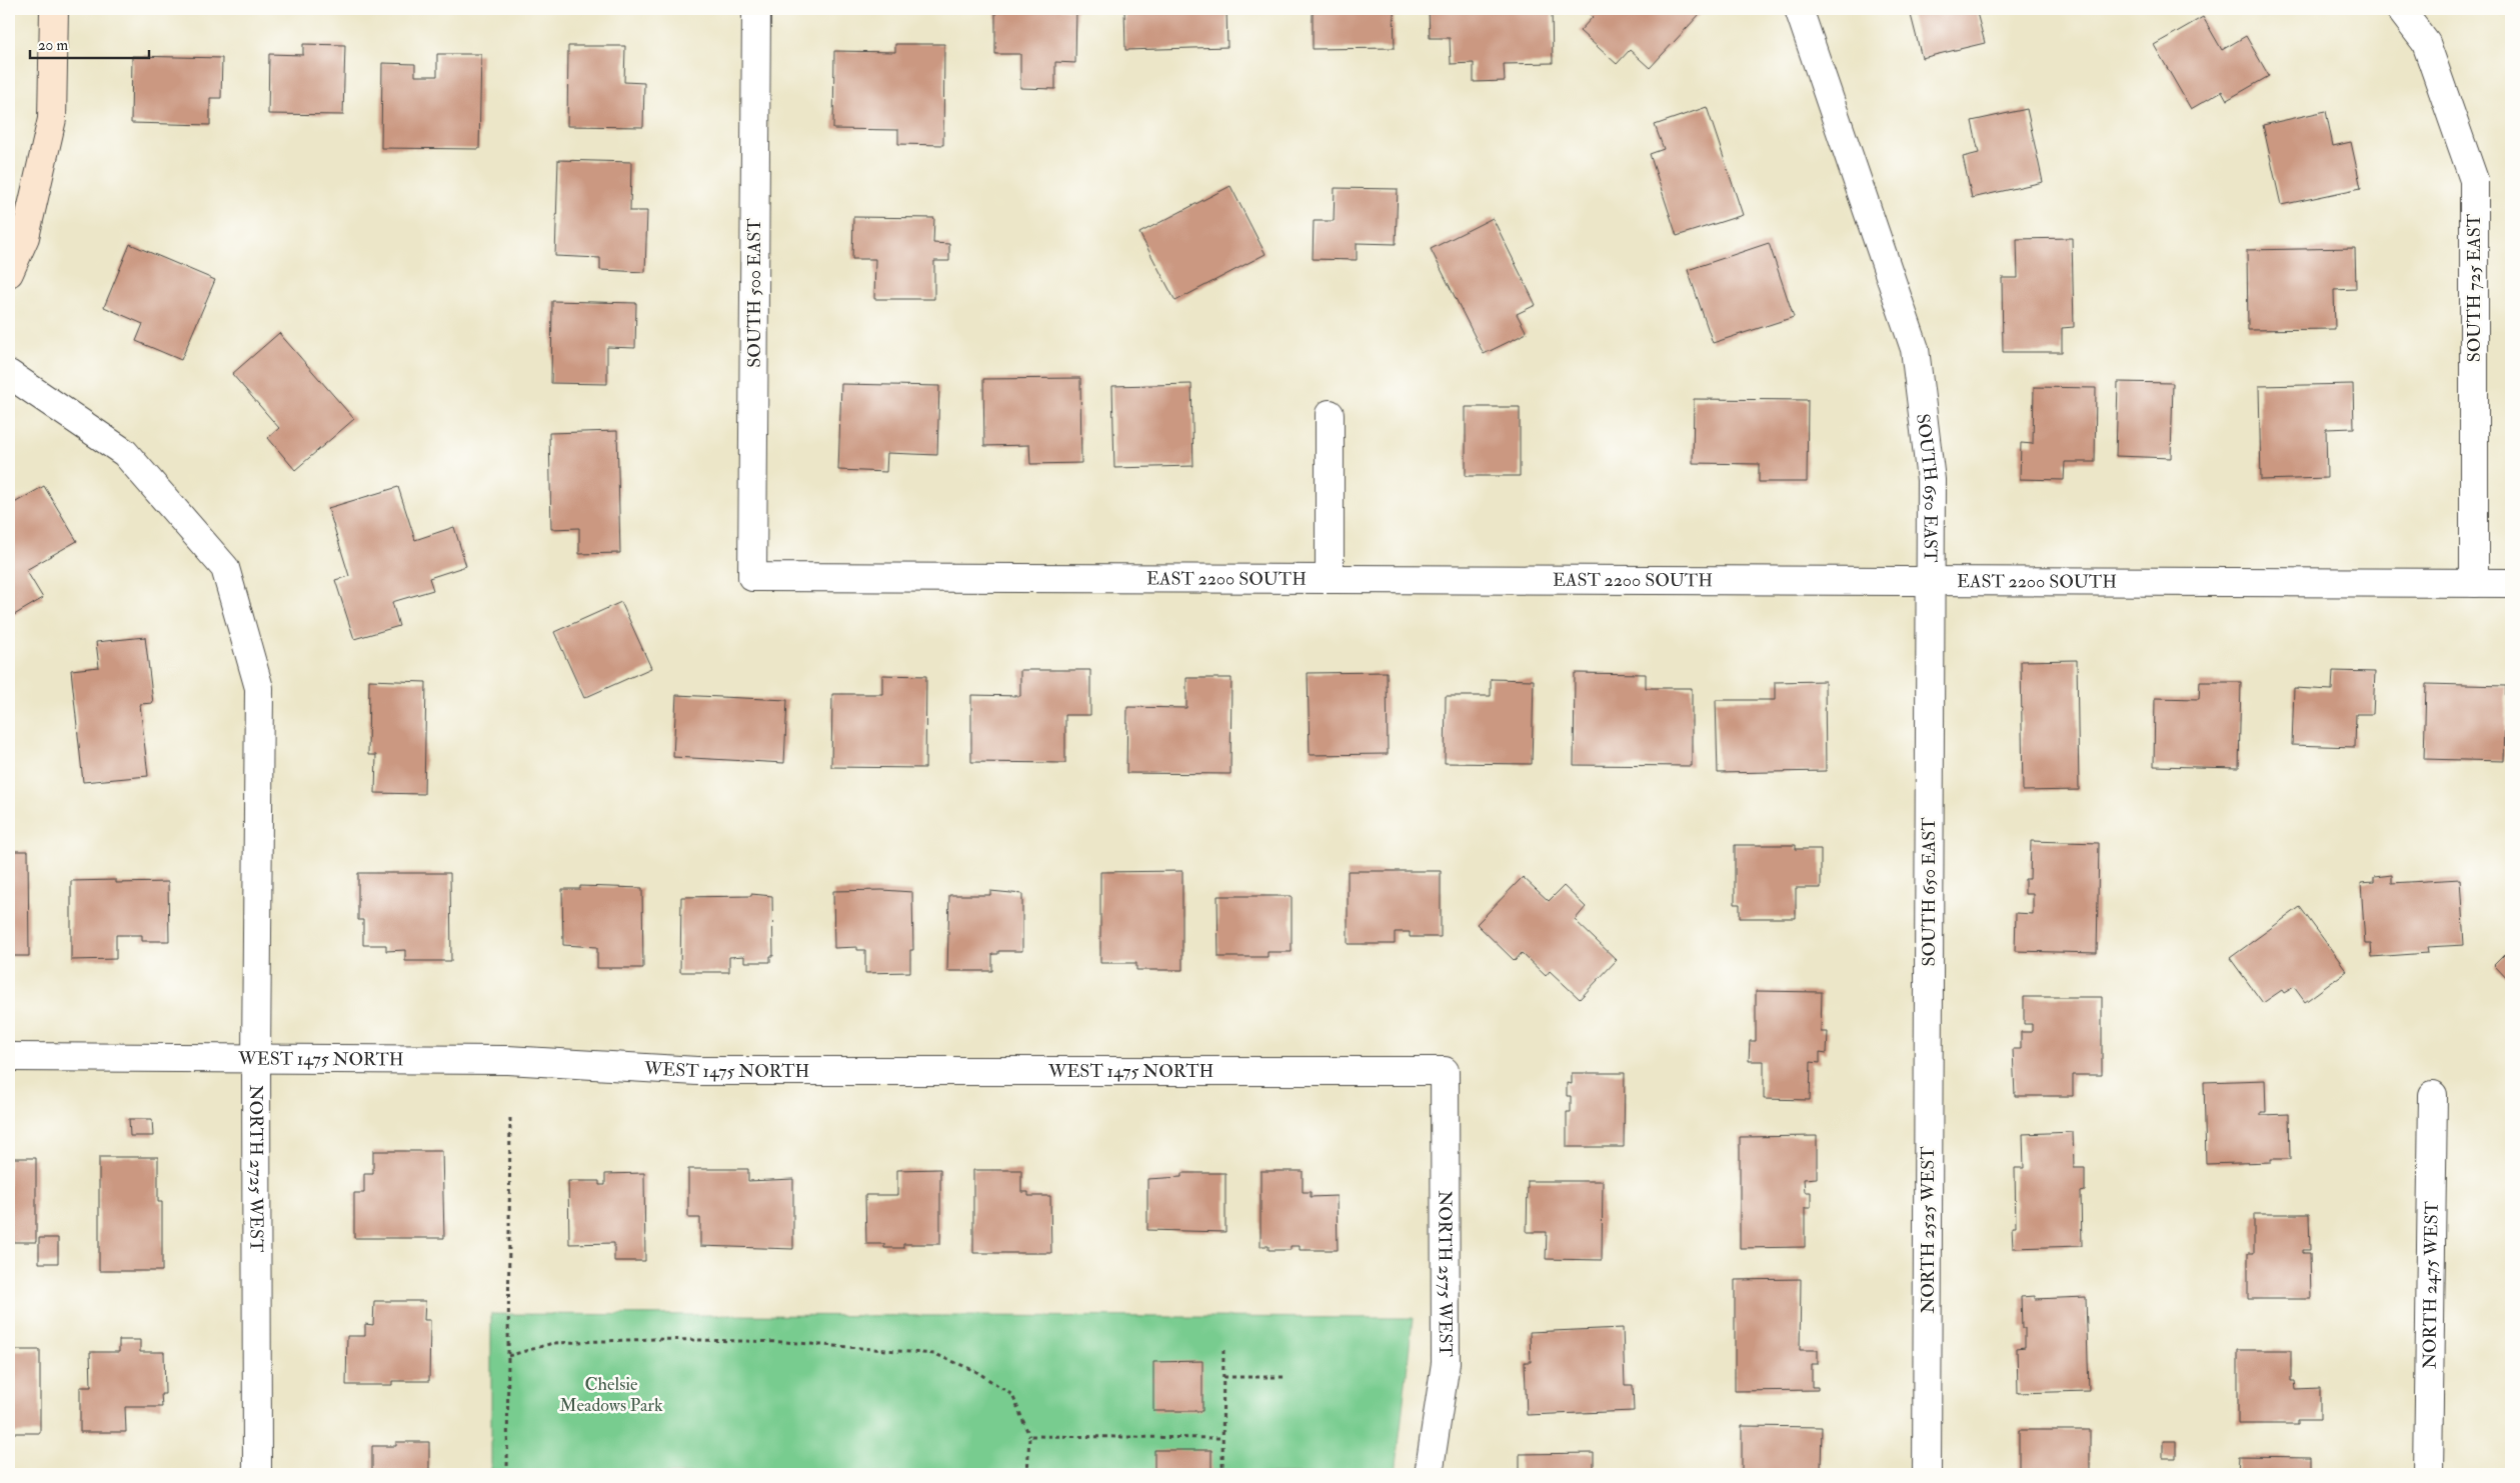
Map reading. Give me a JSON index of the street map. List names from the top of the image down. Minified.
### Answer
{"streets":{"street":["SOUTH 725 EAST","SOUTH 500 EAST","SOUTH 650 EAST","EAST 2200 SOUTH","WEST 1475 NORTH","NORTH 2725 WEST","NORTH 2525 WEST","NORTH 2575 WEST","NORTH 2475 WEST"]},"crossings":[["SOUTH 725 EAST","EAST 2200 SOUTH"],["SOUTH 500 EAST","EAST 2200 SOUTH"],["SOUTH 650 EAST","EAST 2200 SOUTH"],["SOUTH 650 EAST","NORTH 2525 WEST"],["WEST 1475 NORTH","NORTH 2725 WEST"],["WEST 1475 NORTH","NORTH 2575 WEST"]],"parks":["Chelsie Meadows Park"],"scale_bar":"20 m"}
